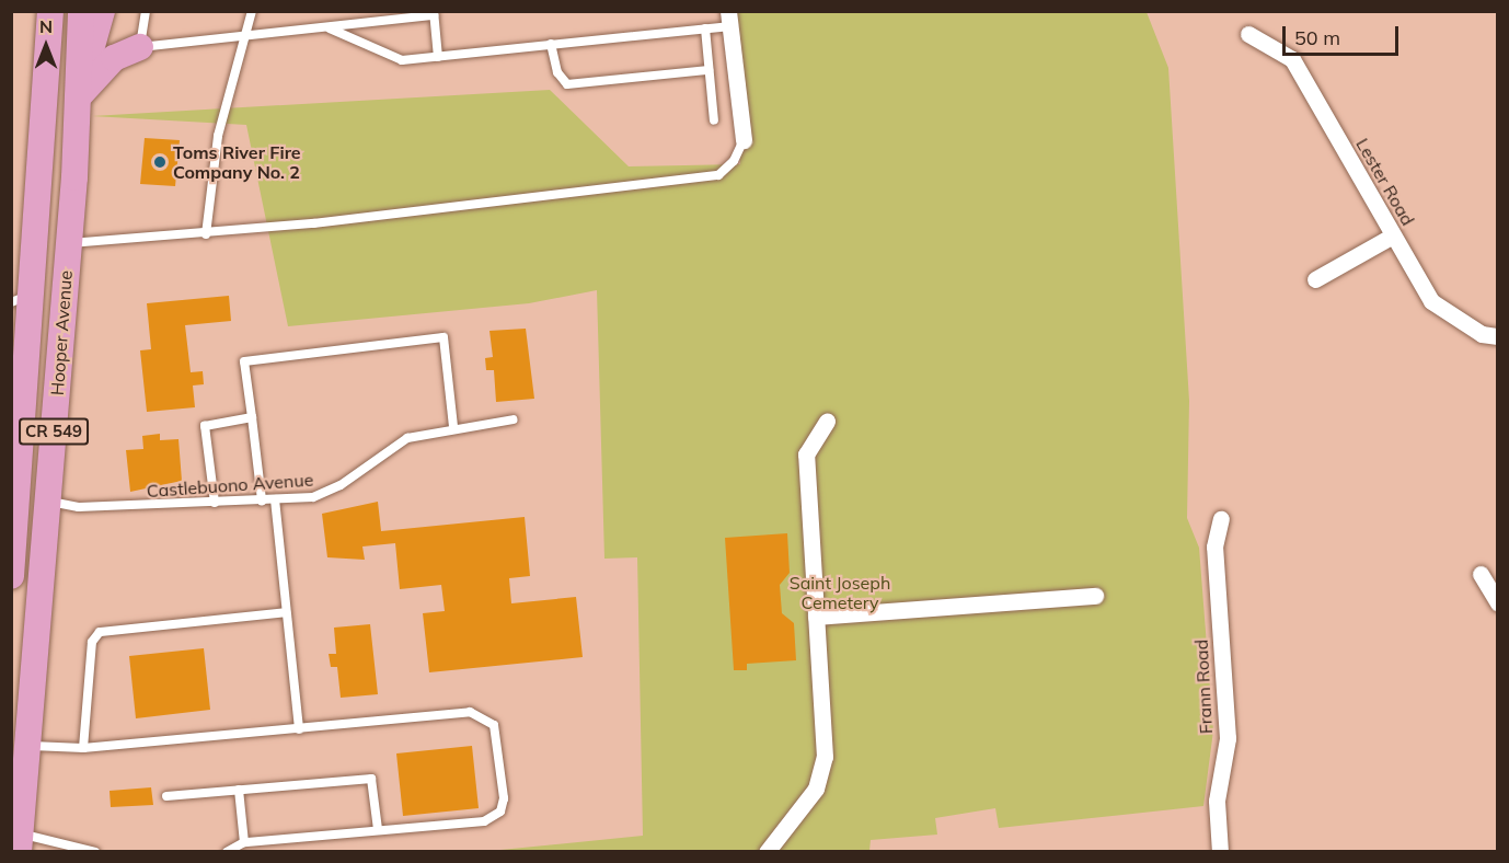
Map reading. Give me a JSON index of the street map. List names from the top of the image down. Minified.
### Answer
{"streets":{"main road":["Hooper Avenue","CR 549"],"street":["Lester Road","Frann Road"],"lane":["Castlebuono Avenue"]},"crossings":[["Hooper Avenue","Castlebuono Avenue"]],"parks":["Saint Joseph Cemetery"],"places":["Toms River Fire Company No. 2"],"scale_bar":"50 m","north":"top"}
